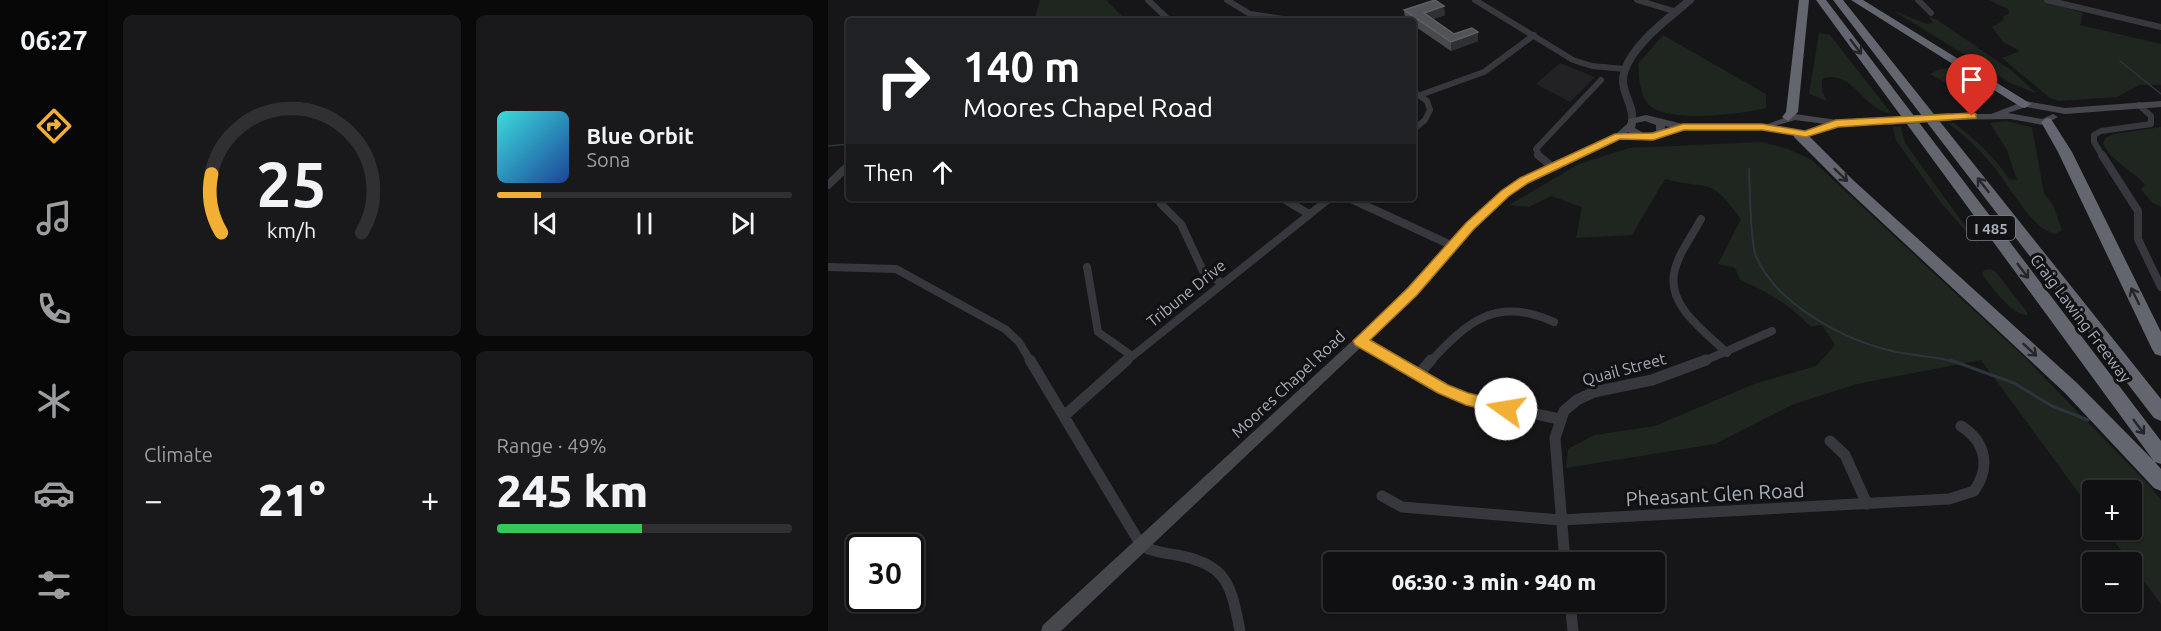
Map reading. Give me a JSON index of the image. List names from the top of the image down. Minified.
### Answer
{"streets":{"highway":["I 485","Craig Lawing Freeway"],"main road":["Moores Chapel Road"],"street":["Tribune Drive","Quail Street","Pheasant Glen Road"]},"page":{"tabs":"06:27","turn":["140 m","Moores Chapel Road"],"song":["Blue Orbit","Sona"],"then":"Then","tile":["Climate",["Range · 49%","245 km"]],"heat":["−","21°","+"],"map_buttons":["+","−"],"limit":"30","trip":"06:30 · 3 min · 940 m","gauge":["25","km/h"]}}
